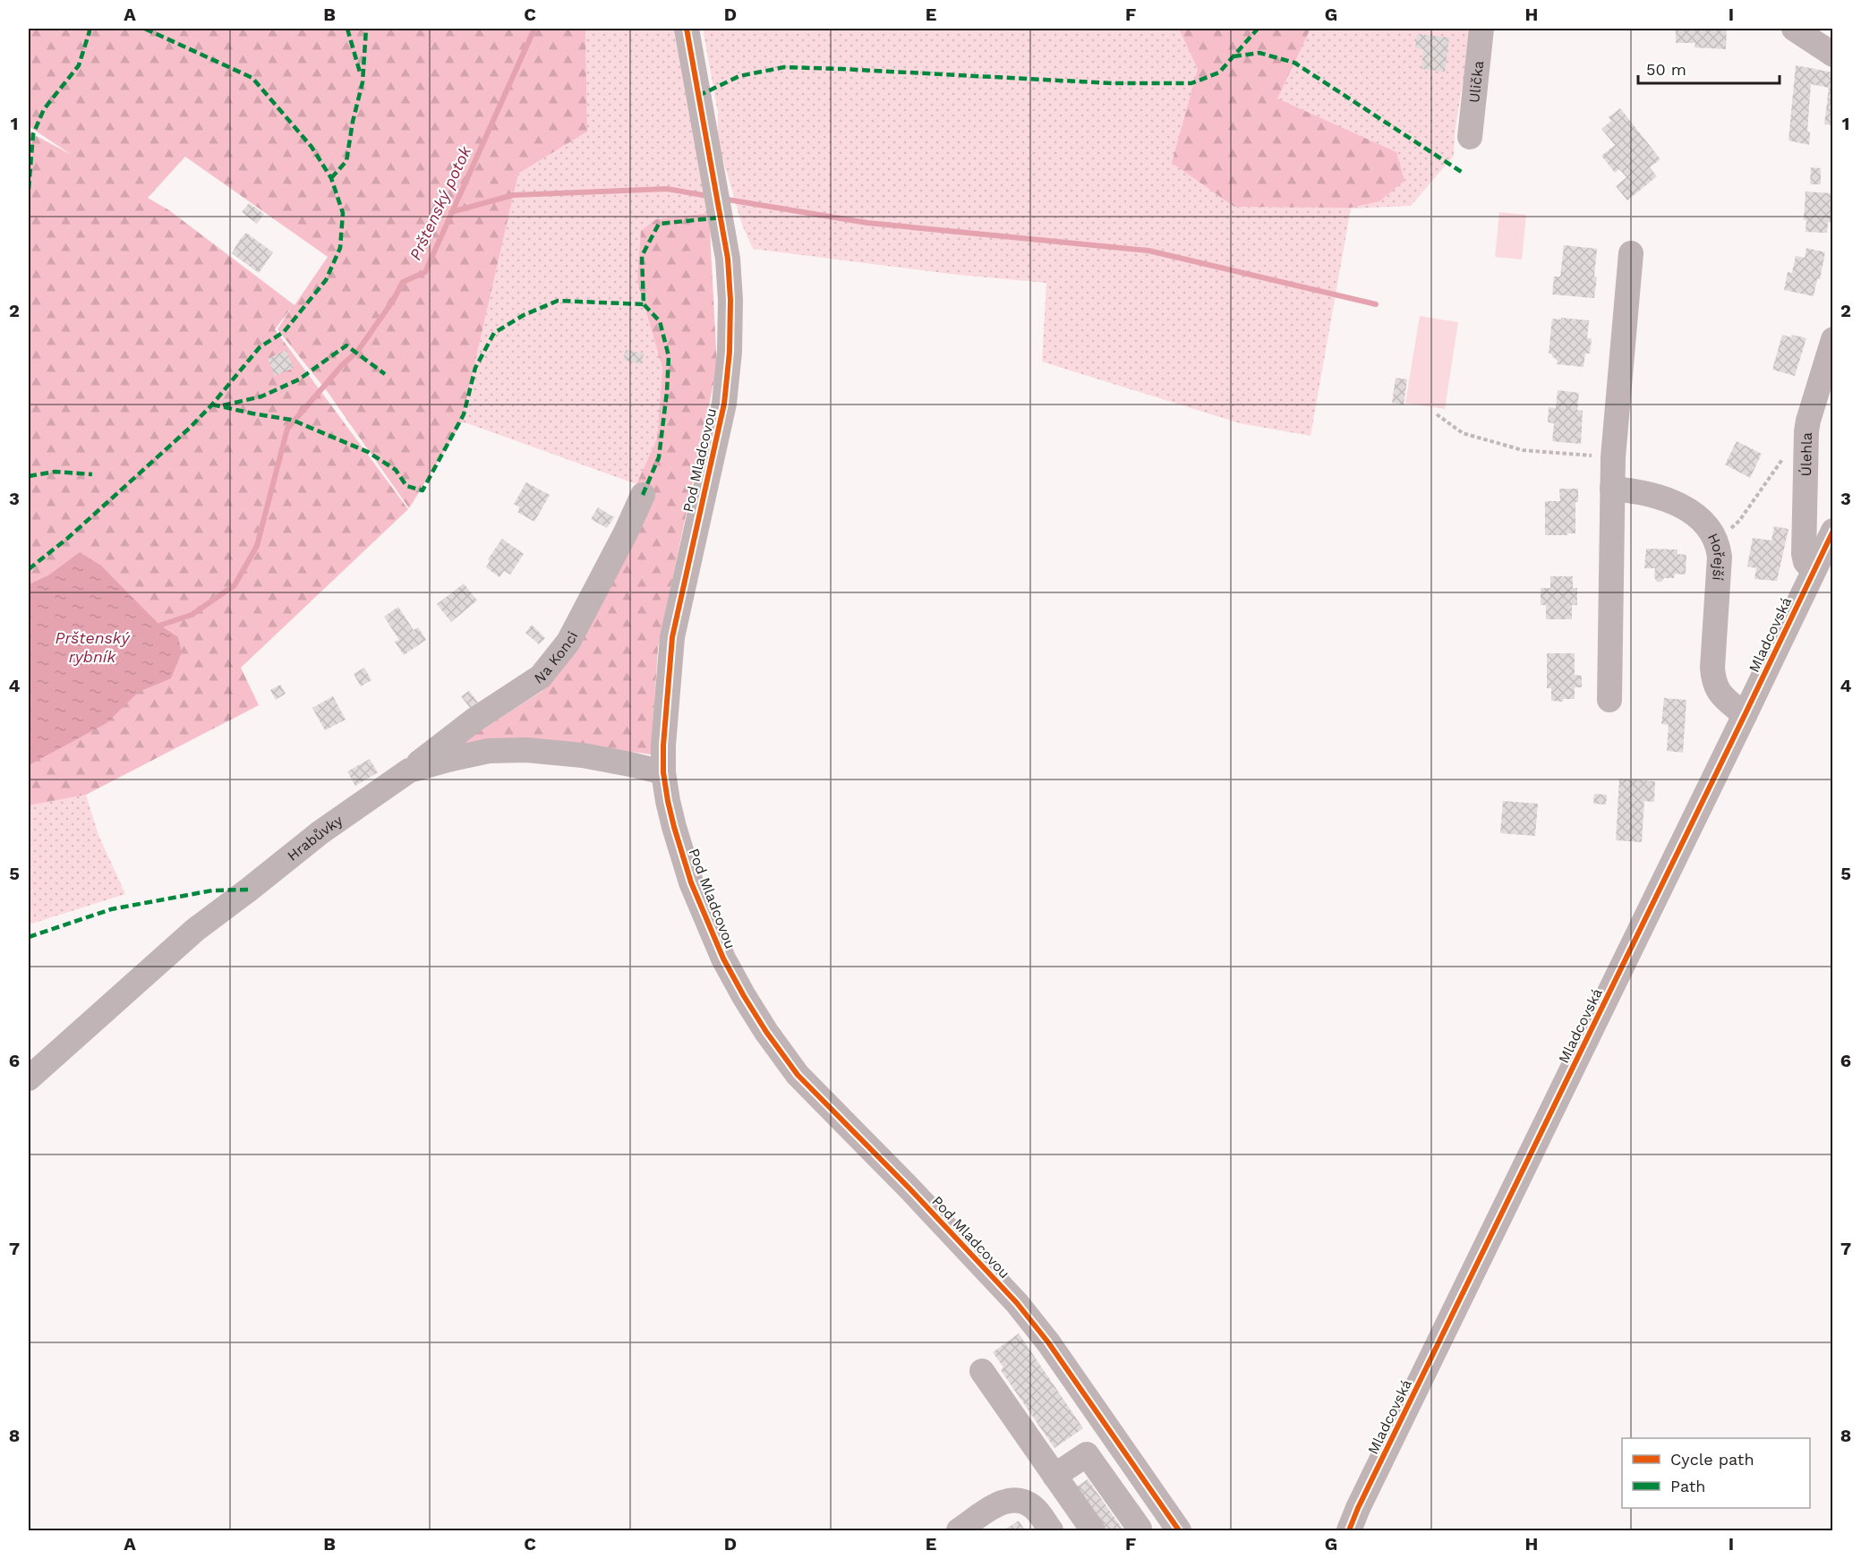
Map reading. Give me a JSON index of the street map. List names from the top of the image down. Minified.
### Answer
{"streets":{"street":["Ulička","Úlehla","Pod Mladcovou","Hořejší","Mladcovská","Na Konci","Hrabůvky"]},"crossings":[["Úlehla","Mladcovská"],["Pod Mladcovou","Hrabůvky"],["Hořejší","Mladcovská"],["Na Konci","Hrabůvky"]],"water":["Prštenský potok","Prštenský rybník"],"legend":["Cycle path","Path"],"scale_bar":"50 m","grid":{"columns":["A","B","C","D","E","F","G","H","I"],"rows":["1","2","3","4","5","6","7","8"]}}
